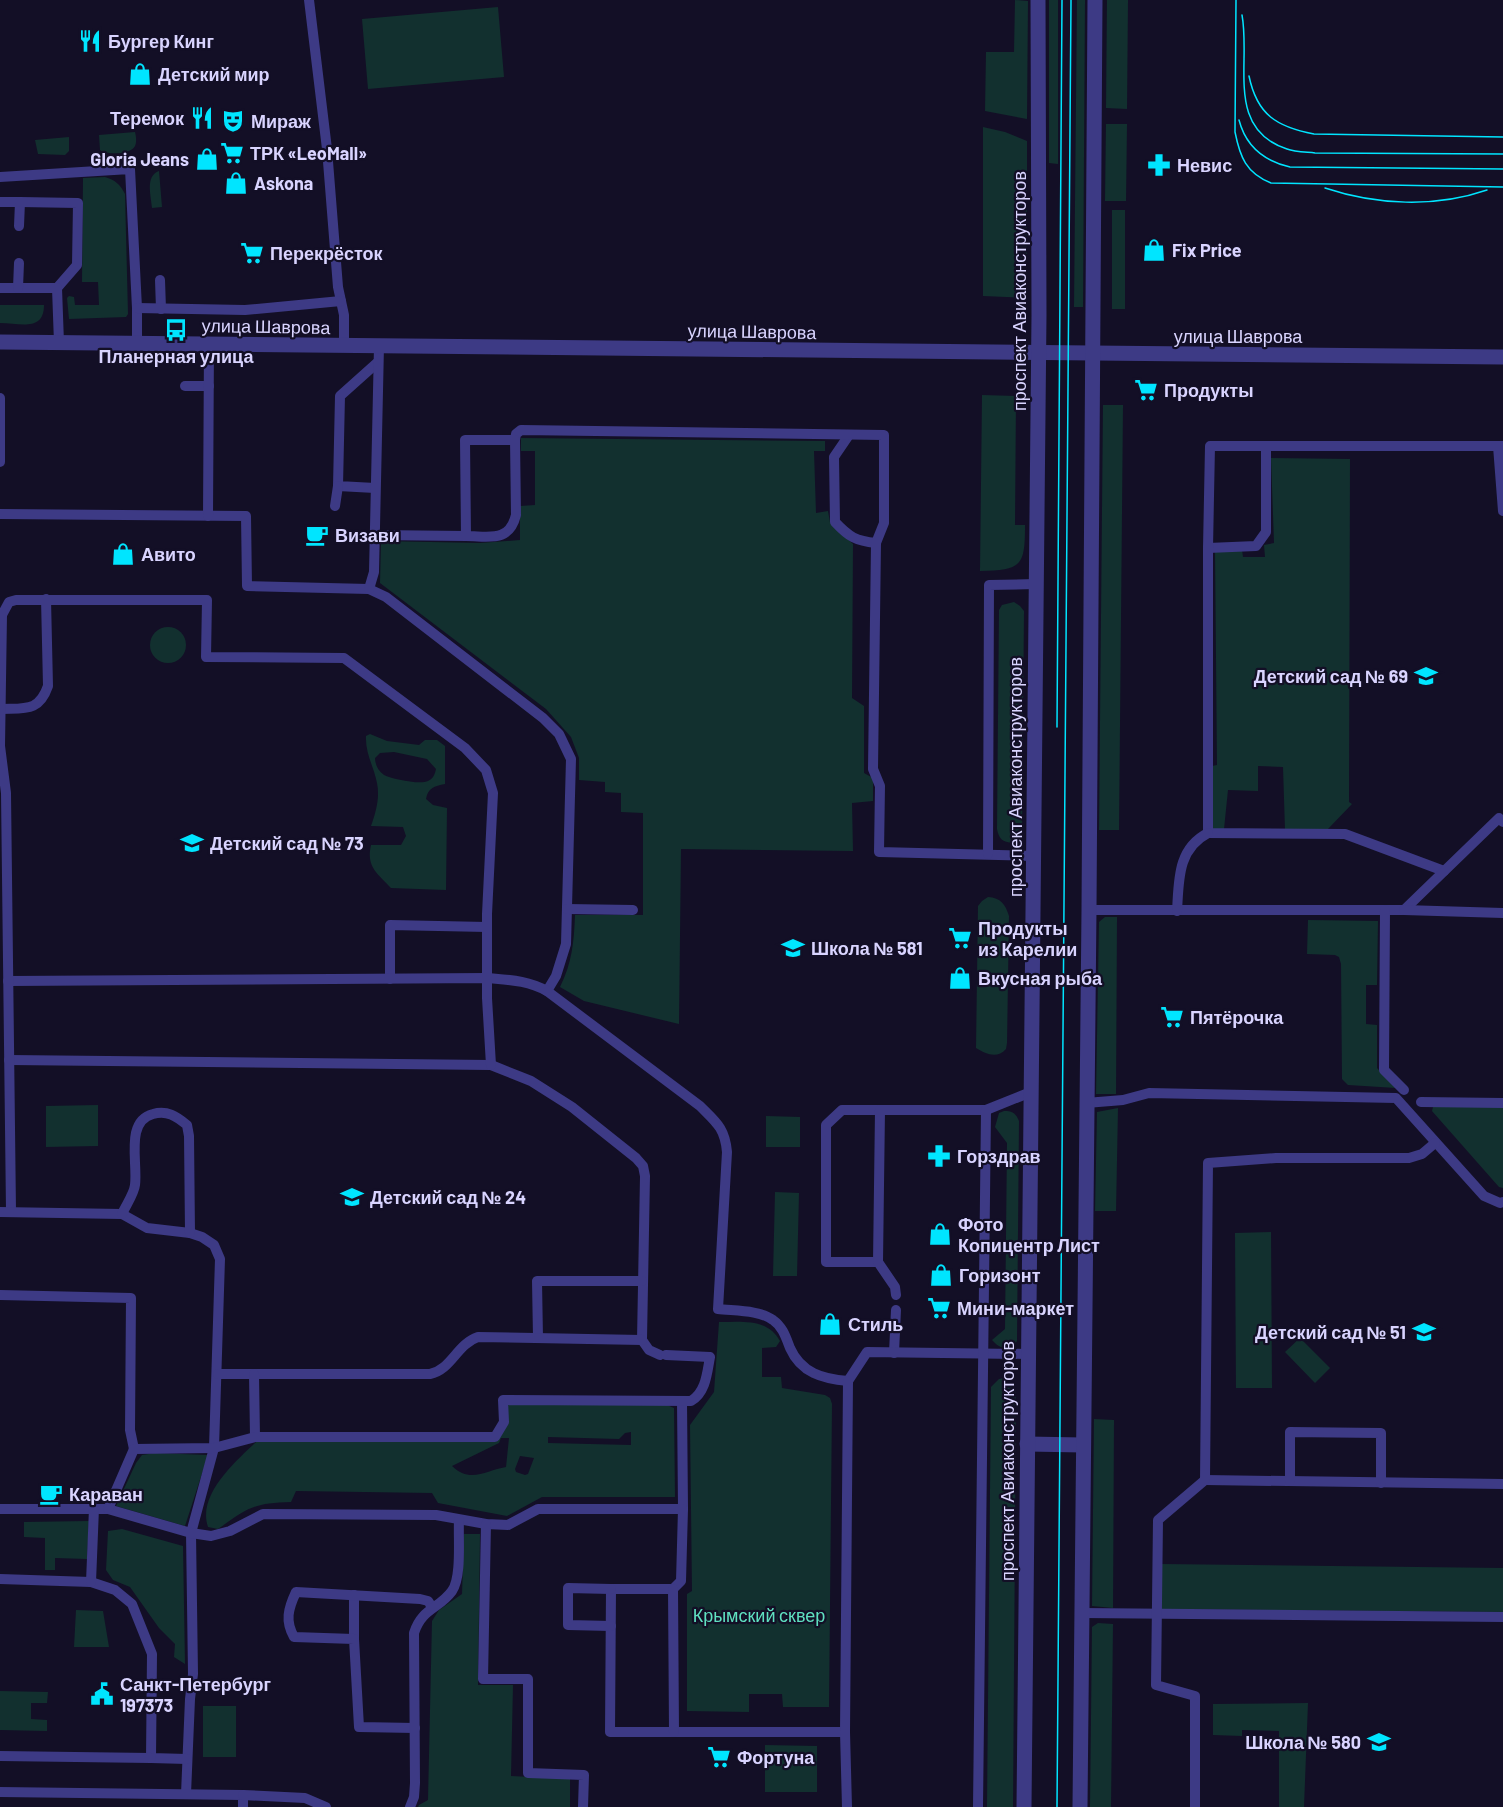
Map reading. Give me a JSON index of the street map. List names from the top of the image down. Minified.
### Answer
{"streets":{"street":["проспект Авиаконструкторов","улица Шаврова"]},"crossings":[["проспект Авиаконструкторов","улица Шаврова"]],"parks":["Крымский сквер"],"places":{"restaurant":["Бургер Кинг","Теремок"],"shop":["Детский мир","Gloria Jeans","Askona","Fix Price","Авито","Вкусная рыба","Фото Копицентр Лист","Горизонт","Стиль"],"theatre":["Мираж"],"supermarket":["ТРК «LeoMall»","Перекрёсток","Продукты","Продукты из Карелии","Пятёрочка","Мини-маркет","Фортуна"],"pharmacy":["Невис","Горздрав"],"bus stop":["Планерная улица"],"cafe":["Визави","Караван"],"school or university":["Детский сад № 69","Детский сад № 73","Школа № 581","Детский сад № 24","Детский сад № 51","Школа № 580"],"public building":["Санкт-Петербург 197373"]}}
